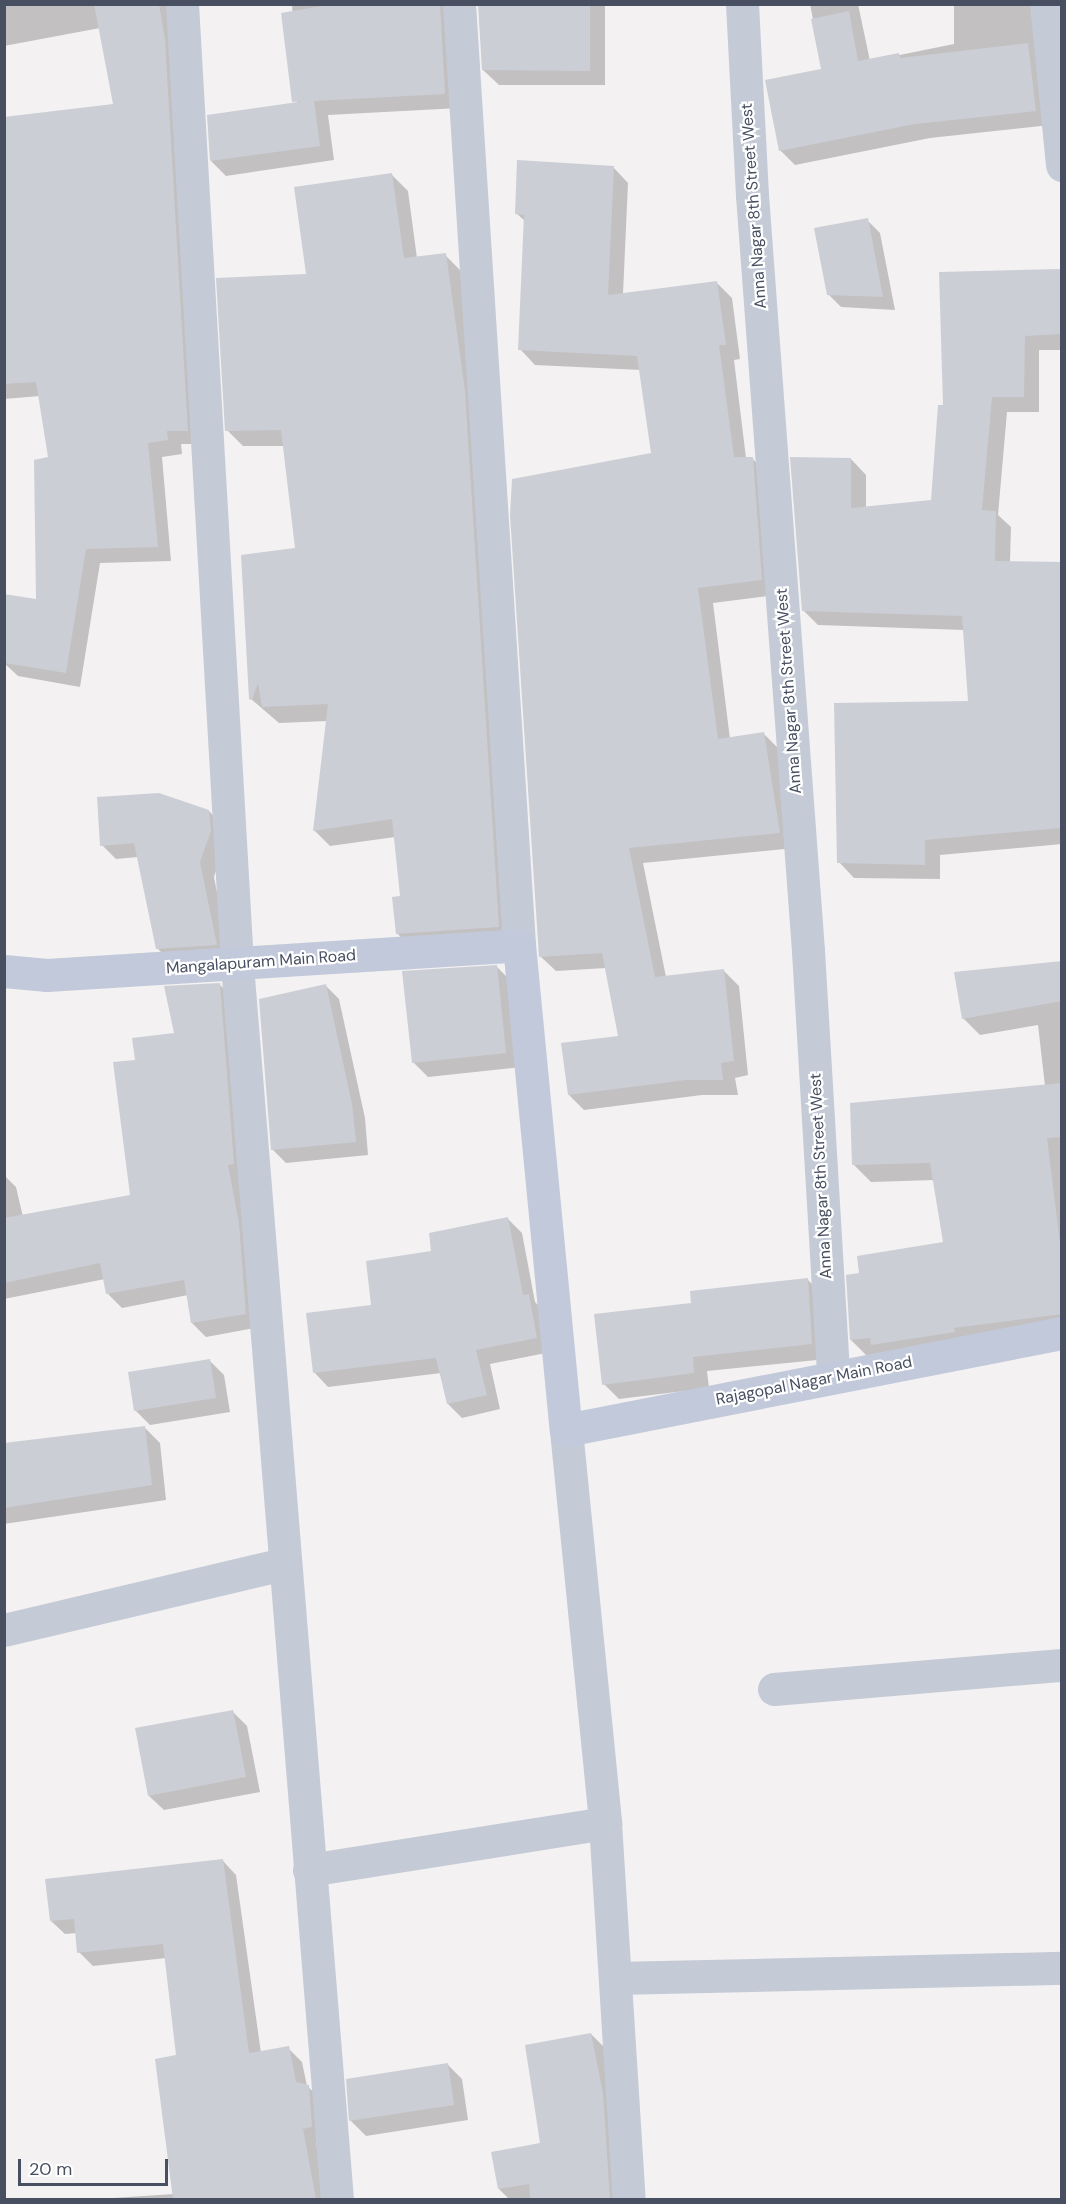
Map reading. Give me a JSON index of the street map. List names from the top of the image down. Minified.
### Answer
{"streets":{"street":["Anna Nagar 8th Street West","Mangalapuram Main Road","Rajagopal Nagar Main Road"]},"crossings":[["Anna Nagar 8th Street West","Rajagopal Nagar Main Road"]],"scale_bar":"20 m"}
